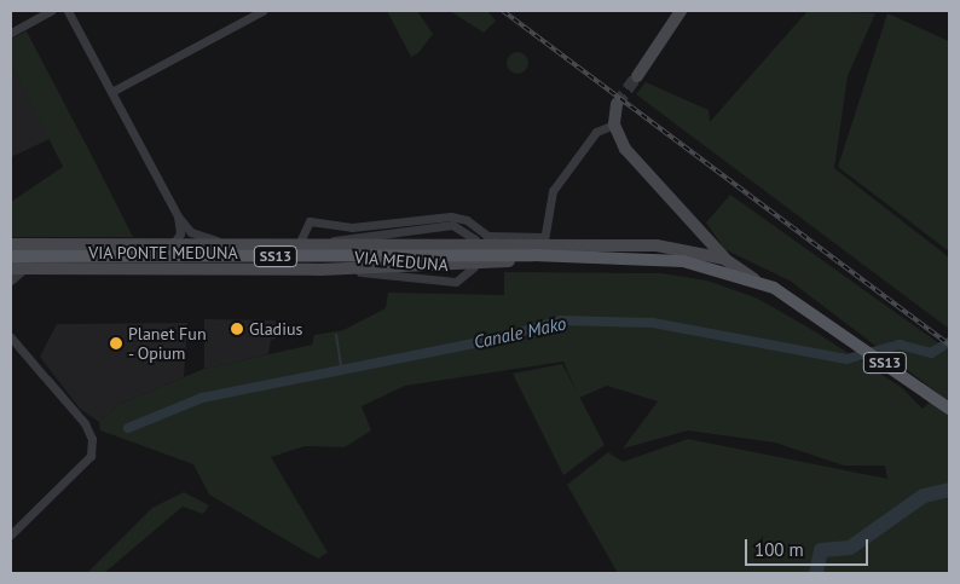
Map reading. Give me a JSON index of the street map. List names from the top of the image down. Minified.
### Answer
{"streets":{"main road":["VIA PONTE MEDUNA","SS13"],"street":["VIA MEDUNA"]},"crossings":[["VIA PONTE MEDUNA","VIA MEDUNA"]],"water":["Canale Mako"],"places":["Gladius","Planet Fun - Opium"],"scale_bar":"100 m"}
